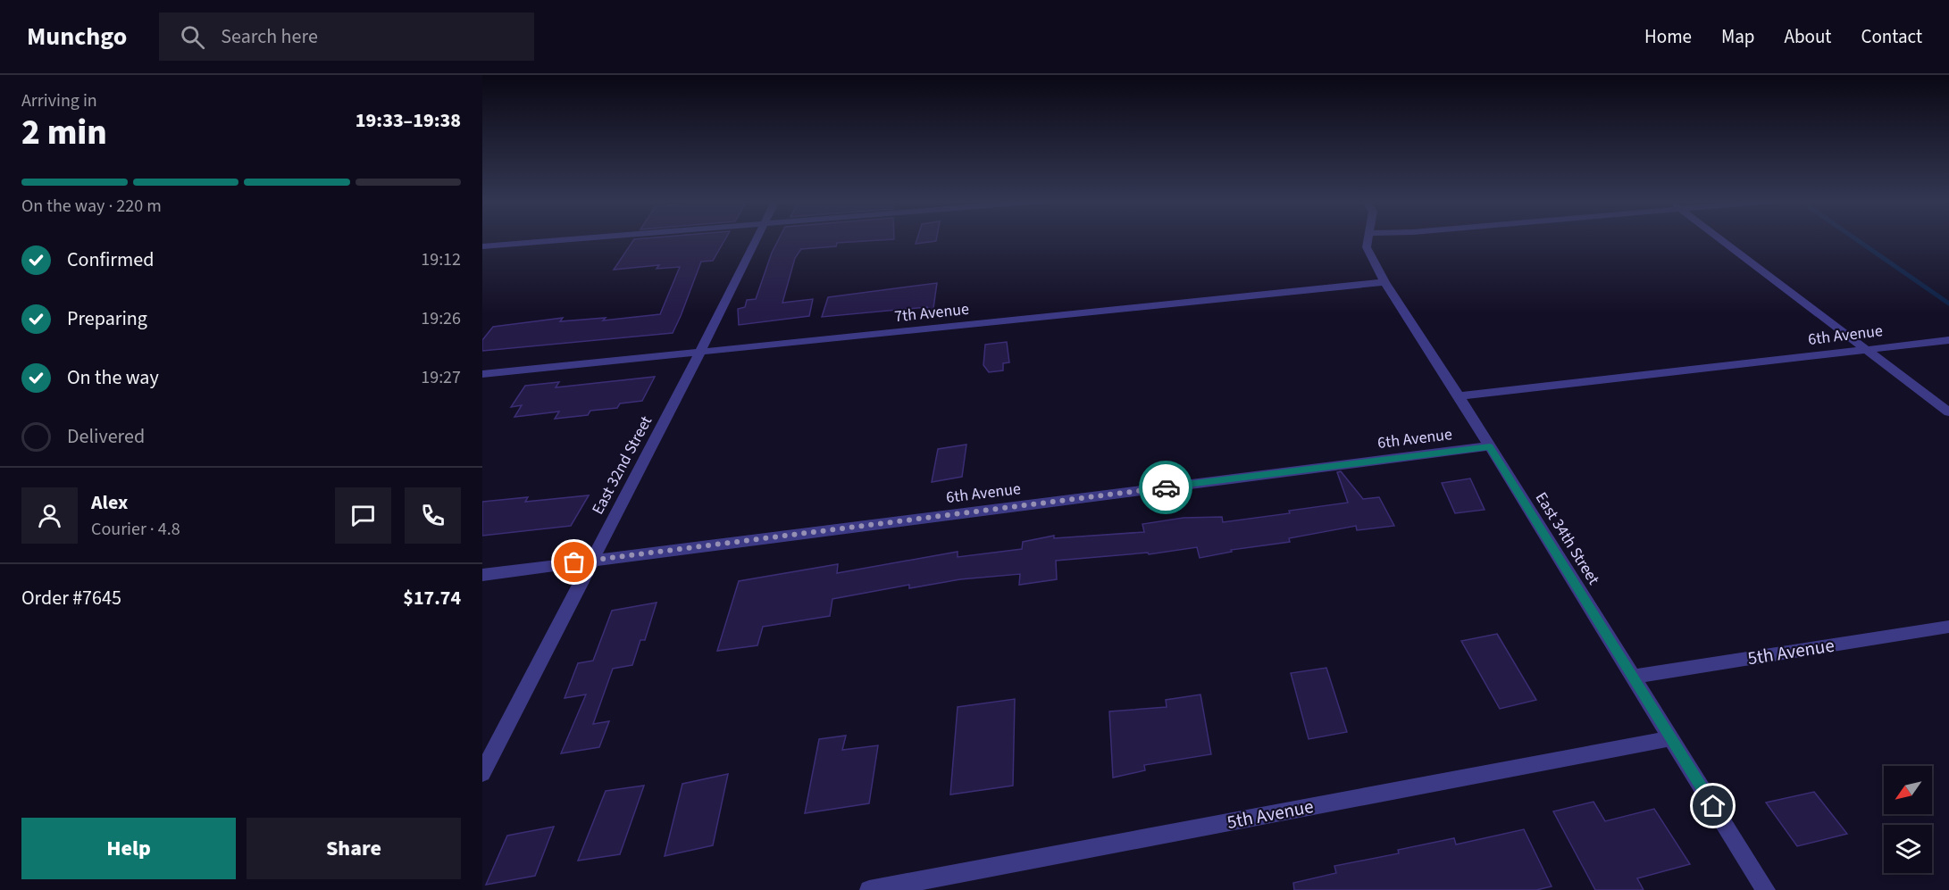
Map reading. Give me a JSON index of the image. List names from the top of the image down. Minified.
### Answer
{"streets":{"street":["7th Avenue","6th Avenue","East 32nd Street","East 34th Street","5th Avenue"]},"crossings":[["7th Avenue","East 32nd Street"],["7th Avenue","East 34th Street"],["6th Avenue","East 32nd Street"],["6th Avenue","East 34th Street"],["East 34th Street","5th Avenue"]],"north":"bottom left","page":{"header":"Munchgo","search":"Search here","nav":["Home","Map","About","Contact"],"heading":["2 min","Arriving in","19:33–19:38"],"panel":["Alex","Courier · 4.8","Order #7645","$17.74"],"bar":"On the way · 220 m","list":[["Confirmed","19:12"],["Preparing","19:26"],["On the way","19:27"],"Delivered"],"buttons":["Help","Share"]}}
